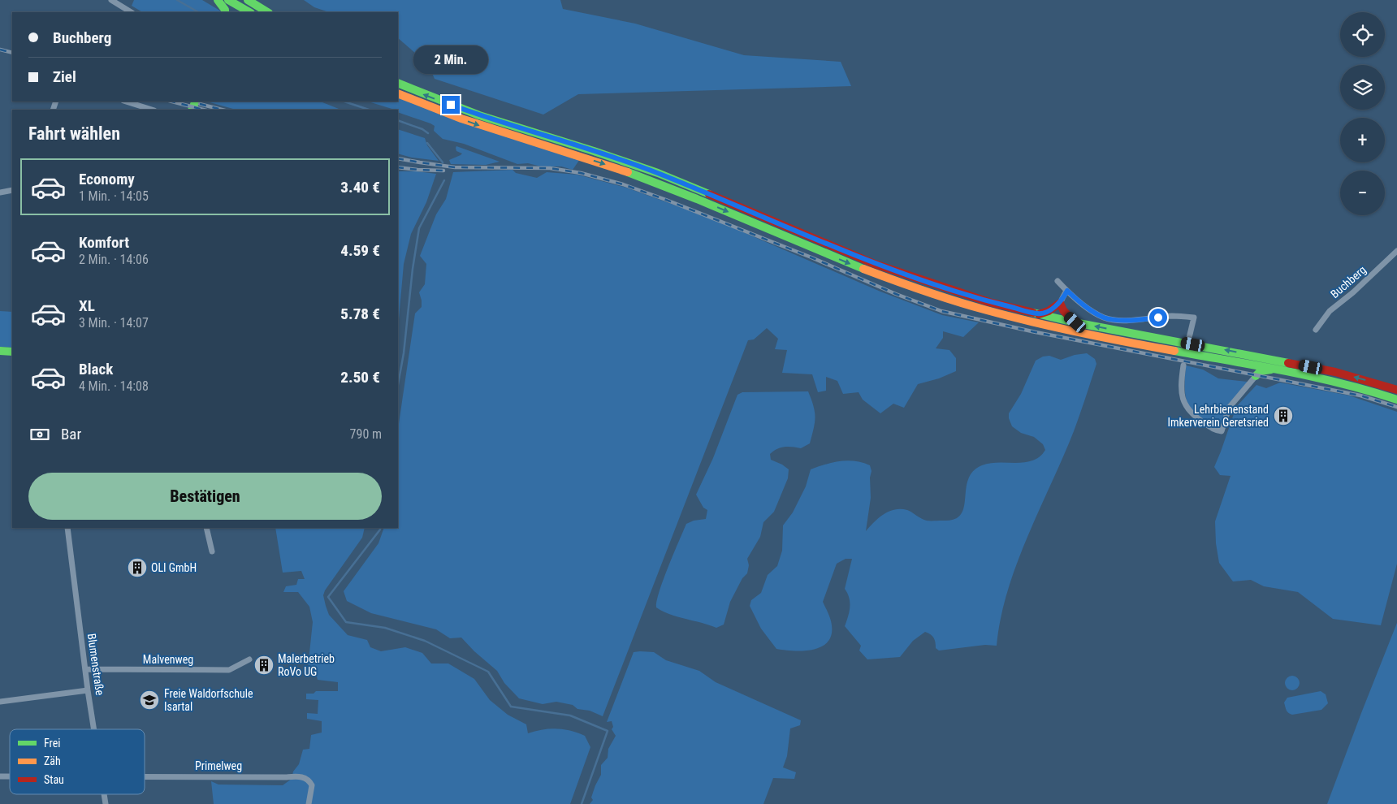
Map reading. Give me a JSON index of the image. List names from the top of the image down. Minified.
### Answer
{"streets":{"street":["Buchberg","Malvenweg","Blumenstraße","Primelweg"]},"crossings":[["Malvenweg","Blumenstraße"]],"places":{"building":["Lehrbienenstand Imkerverein Geretsried","OLI GmbH","Malerbetrieb RoVo UG"],"school or university":["Freie Waldorfschule Isartal"]},"legend":["Frei","Zäh","Stau"],"page":{"map_buttons":["+","−"],"banner":["Buchberg","Ziel"],"bubble":"2 Min.","heading":"Fahrt wählen","list":[{"name":"Economy","note":"1 Min. · 14:05","value":"3.40 €"},{"name":"Komfort","note":"2 Min. · 14:06","value":"4.59 €"},{"name":"XL","note":"3 Min. · 14:07","value":"5.78 €"},{"name":"Black","note":"4 Min. · 14:08","value":"2.50 €"}],"pay":["Bar","790 m"],"buttons":"Bestätigen"}}
